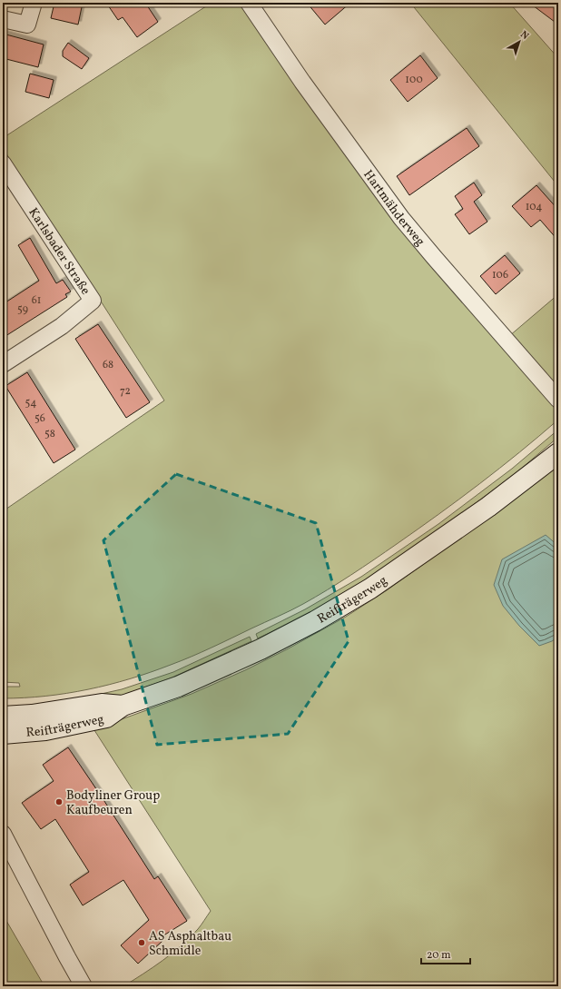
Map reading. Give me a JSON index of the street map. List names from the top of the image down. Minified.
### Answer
{"streets":{"street":["Hartmähderweg","Karlsbader Straße","Reifträgerweg"]},"places":["Bodyliner Group Kaufbeuren","AS Asphaltbau Schmidle"],"house_numbers":["100","104","106","61","59","68","72","54","56","58"],"scale_bar":"20 m","north":"top right"}
